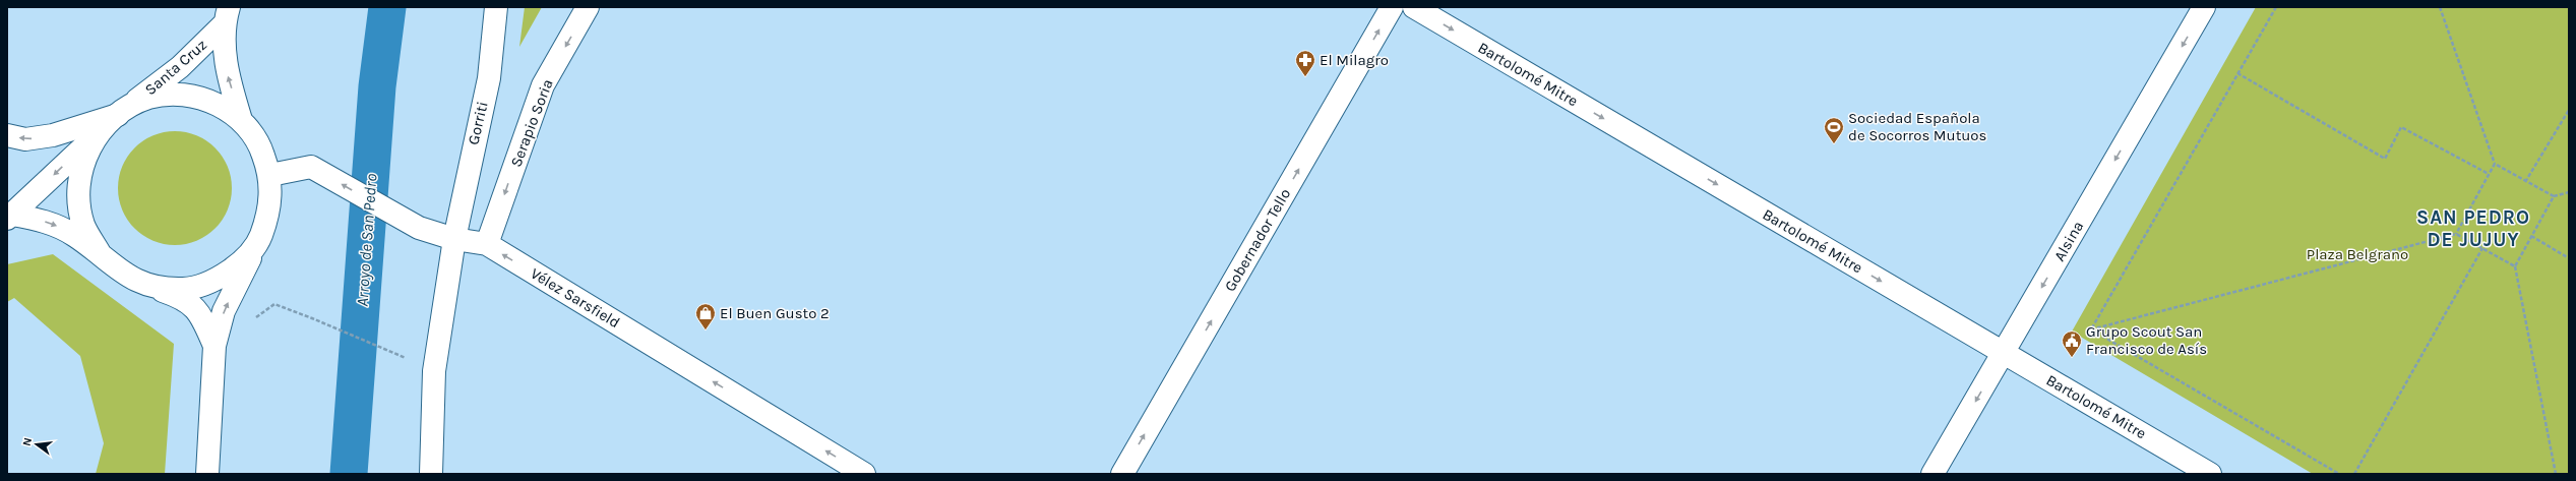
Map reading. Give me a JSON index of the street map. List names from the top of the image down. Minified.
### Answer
{"streets":{"street":["Santa Cruz","Bartolomé Mitre","Gorriti","Serapio Soria","Gobernador Tello","Alsina","Vélez Sarsfield"]},"crossings":[["Bartolomé Mitre","Alsina"],["Gorriti","Vélez Sarsfield"],["Serapio Soria","Vélez Sarsfield"]],"one_way":["Bartolomé Mitre","Serapio Soria","Gobernador Tello","Alsina","Vélez Sarsfield"],"districts":["SAN PEDRO DE JUJUY"],"water":["Arroyo de San Pedro"],"parks":["Plaza Belgrano"],"places":{"pharmacy":["El Milagro"],"sports":["Sociedad Española de Socorros Mutuos"],"shop":["El Buen Gusto 2"],"public building":["Grupo Scout San Francisco de Asís"]},"north":"left"}
